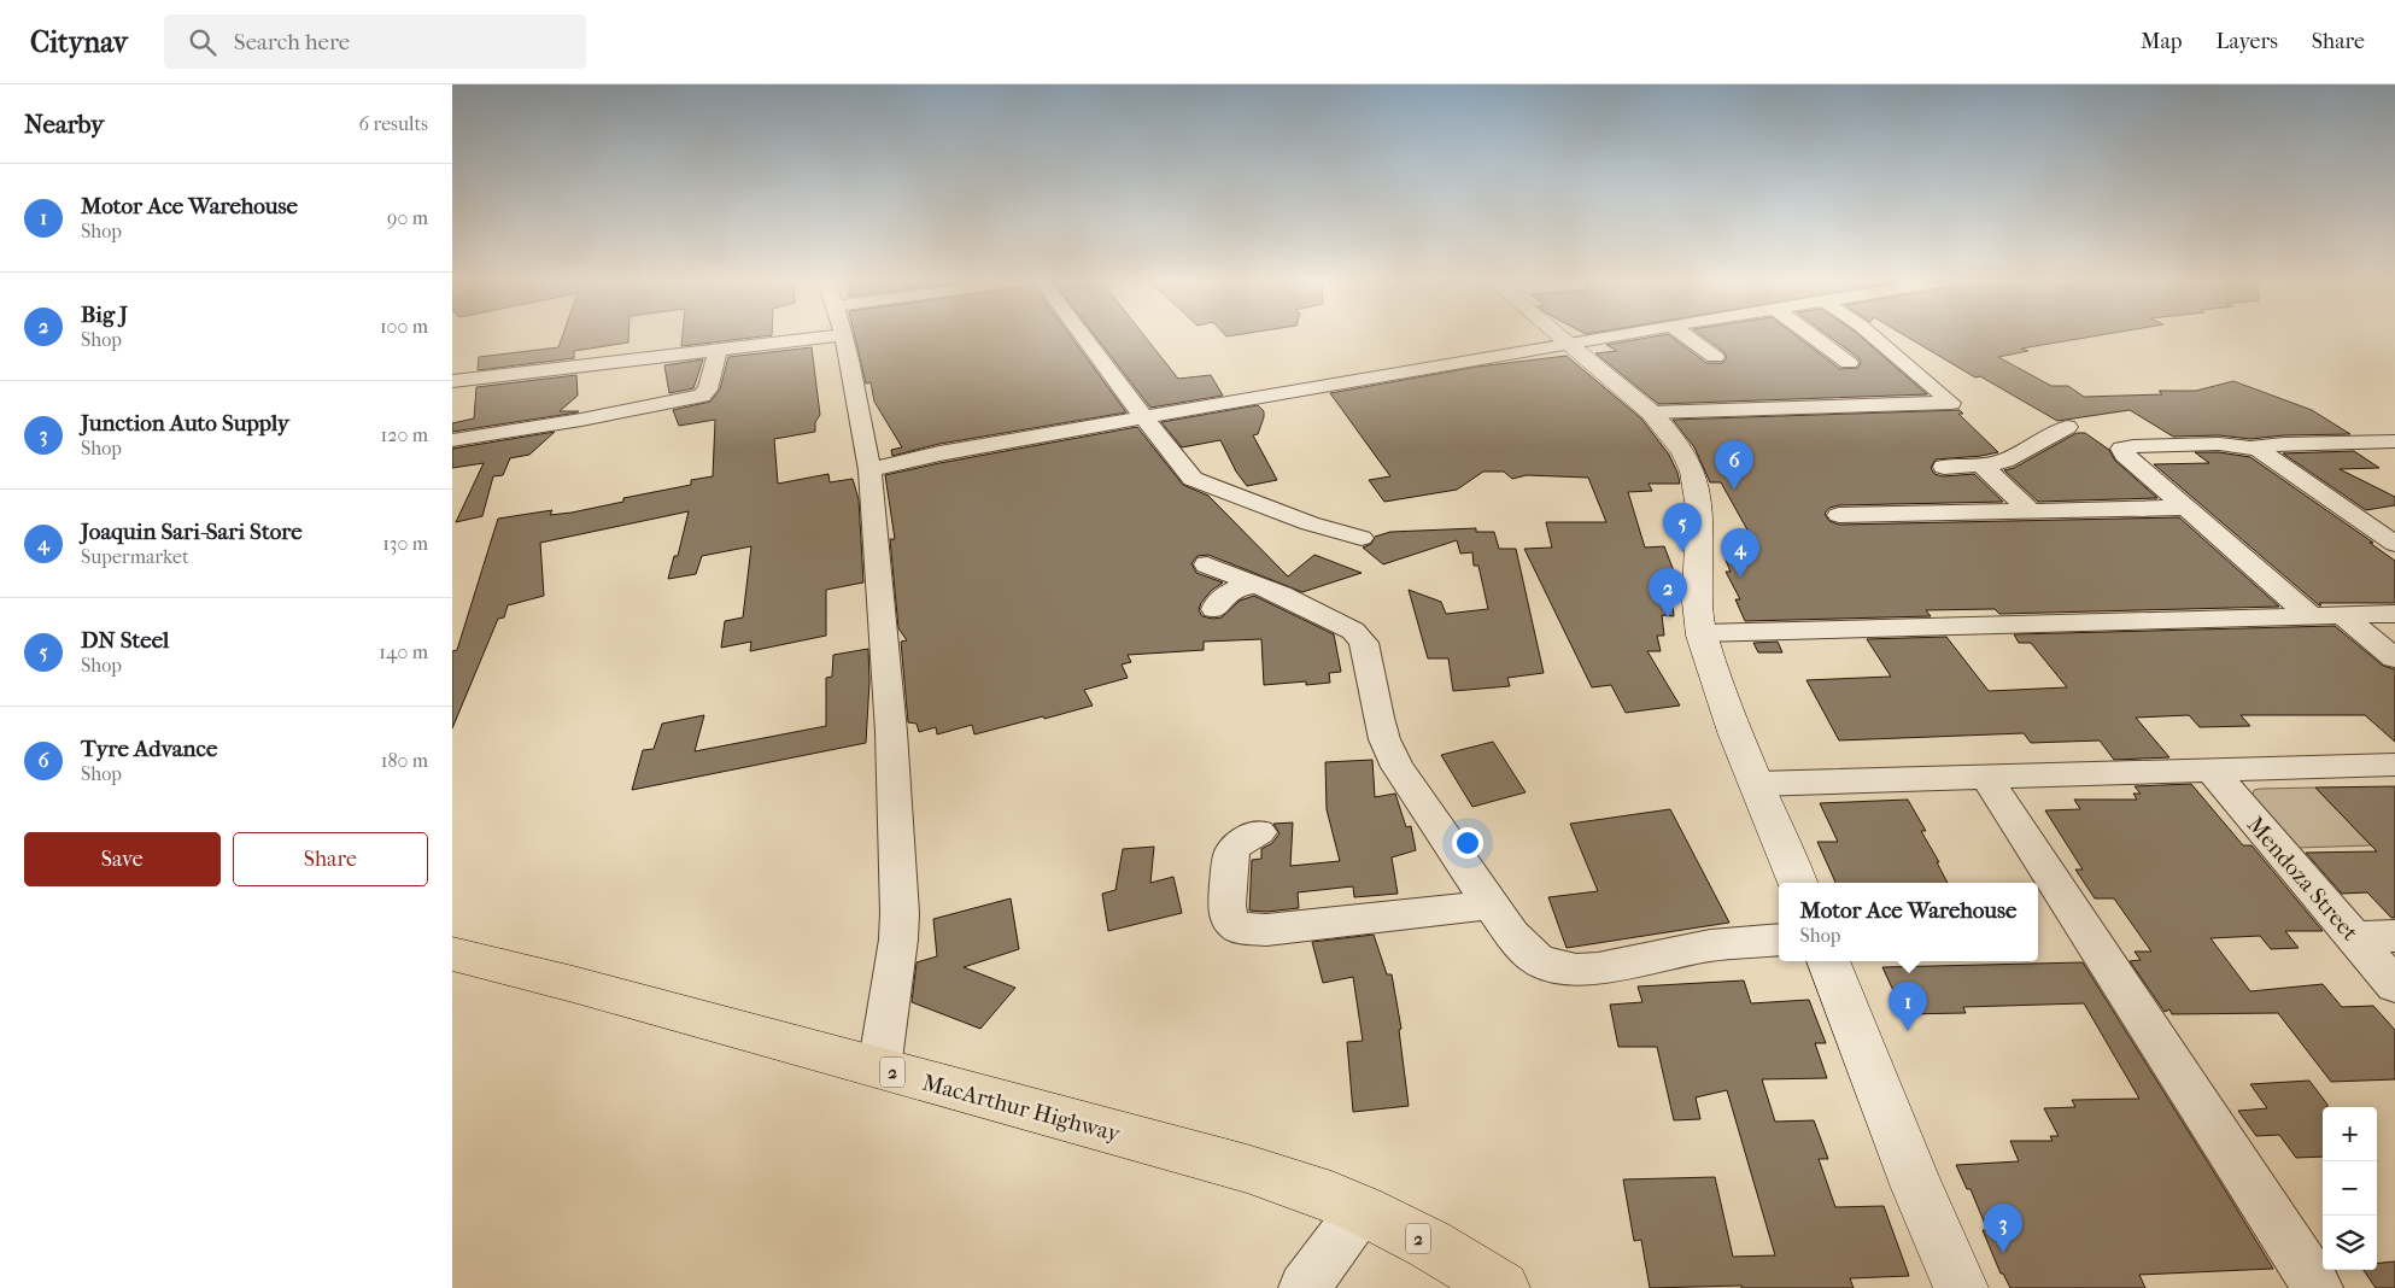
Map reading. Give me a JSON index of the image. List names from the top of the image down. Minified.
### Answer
{"streets":{"highway":["2","MacArthur Highway"],"street":["Mendoza Street"]},"page":{"header":"Citynav","search":"Search here","nav":["Map","Layers","Share"],"heading":["Nearby","6 results"],"list":[{"mark":"1","name":"Motor Ace Warehouse","note":"Shop","value":"90 m"},{"mark":"2","name":"Big J","note":"Shop","value":"100 m"},{"mark":"3","name":"Junction Auto Supply","note":"Shop","value":"120 m"},{"mark":"4","name":"Joaquin Sari-Sari Store","note":"Supermarket","value":"130 m"},{"mark":"5","name":"DN Steel","note":"Shop","value":"140 m"},{"mark":"6","name":"Tyre Advance","note":"Shop","value":"180 m"}],"pins":["6","5","4","2","1","3"],"buttons":["Save","Share"],"popup":["Motor Ace Warehouse","Shop"],"map_buttons":["+","−"]}}
